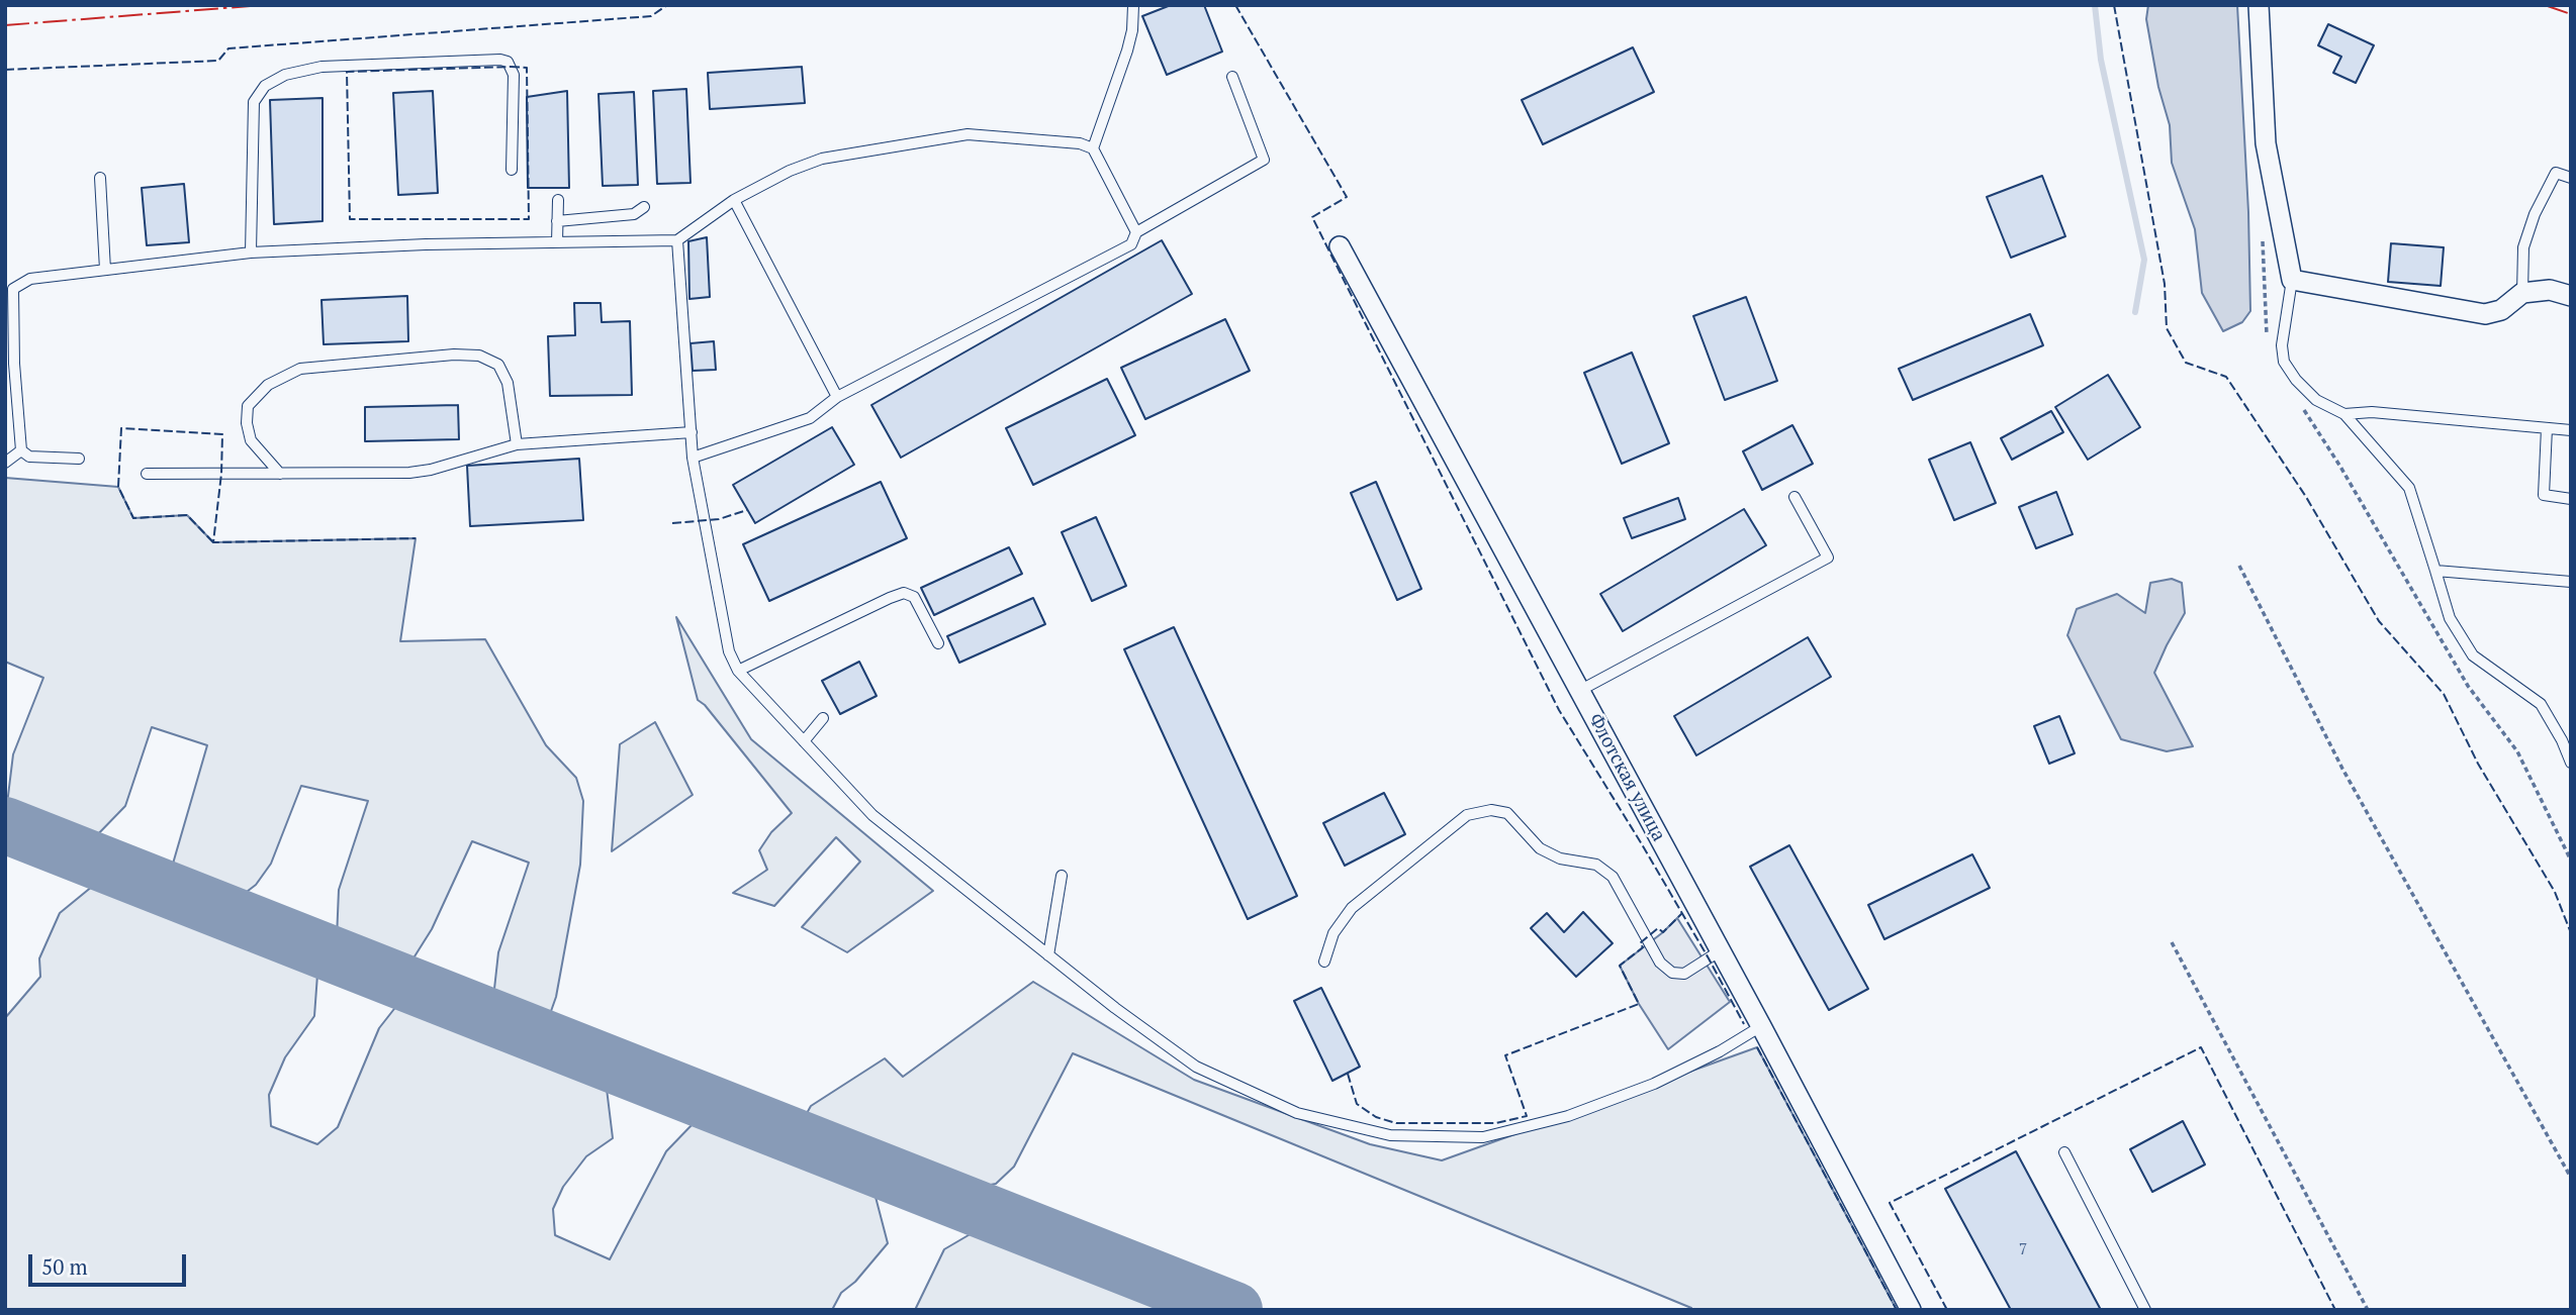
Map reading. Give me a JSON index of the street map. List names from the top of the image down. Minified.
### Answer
{"streets":{"street":["Флотская улица"]},"house_numbers":["7"],"scale_bar":"50 m"}
